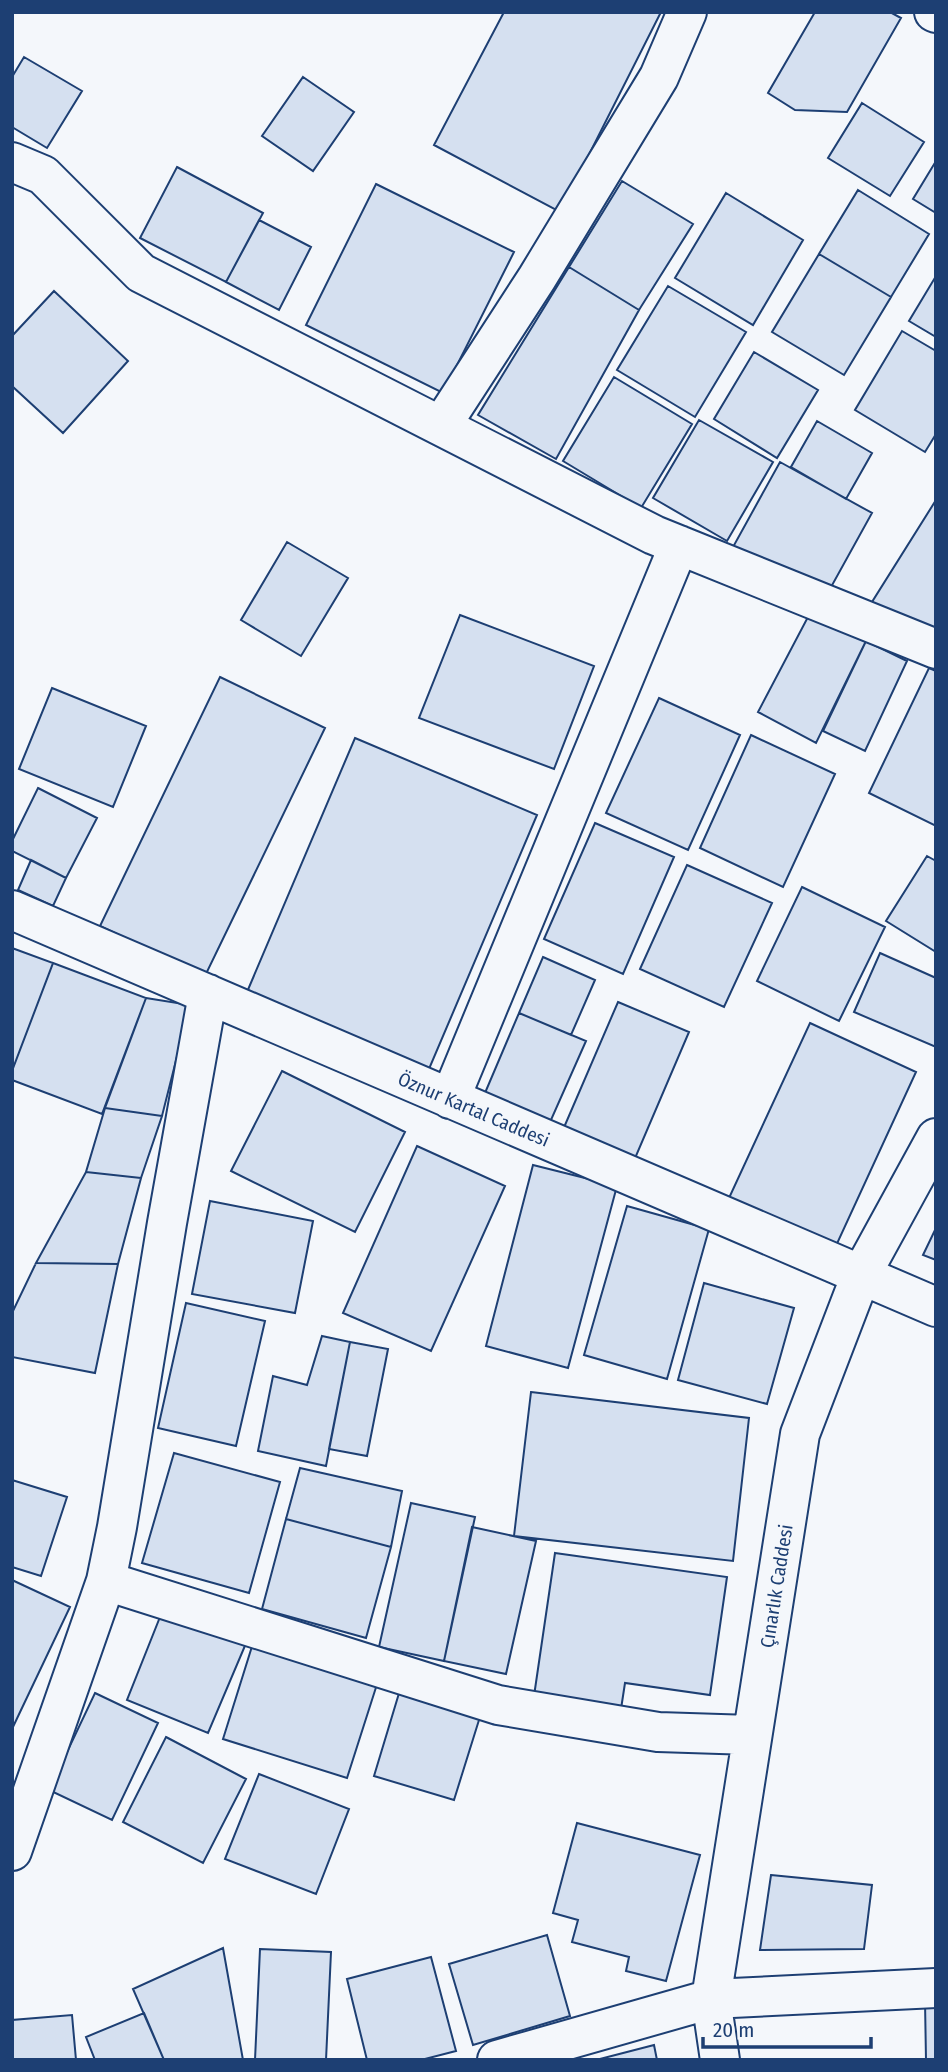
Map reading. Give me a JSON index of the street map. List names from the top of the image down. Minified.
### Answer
{"streets":{"street":["Öznur Kartal Caddesi","Çınarlık Caddesi"]},"crossings":[["Öznur Kartal Caddesi","Çınarlık Caddesi"]],"scale_bar":"20 m"}
